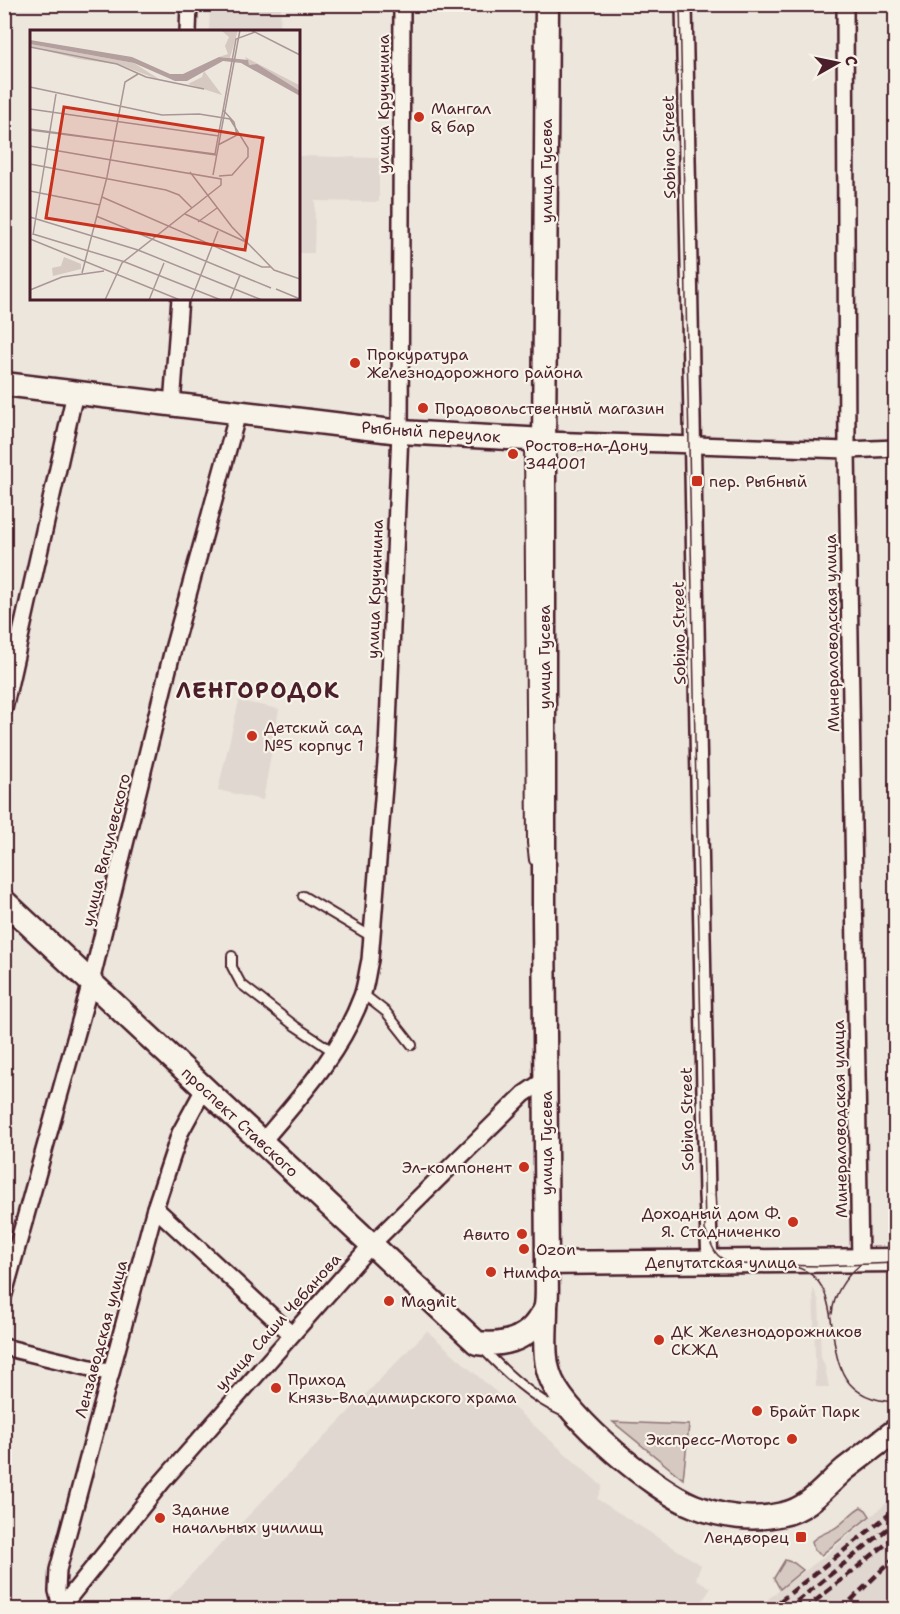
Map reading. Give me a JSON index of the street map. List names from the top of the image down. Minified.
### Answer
{"streets":{"street":["улица Кручинина","Sobino Street","улица Гусева","Рыбный переулок","Минераловодская улица","улица Вагулевского","проспект Ставского","Депутатская улица","улица Саши Чебанова","Лензаводская улица"]},"crossings":[["улица Кручинина","Рыбный переулок"],["улица Кручинина","проспект Ставского"],["Sobino Street","Рыбный переулок"],["Sobino Street","Депутатская улица"],["улица Гусева","Рыбный переулок"],["улица Гусева","Депутатская улица"],["улица Гусева","улица Саши Чебанова"],["Рыбный переулок","Минераловодская улица"],["Рыбный переулок","улица Вагулевского"],["Минераловодская улица","Депутатская улица"],["улица Вагулевского","проспект Ставского"],["проспект Ставского","улица Саши Чебанова"],["проспект Ставского","Лензаводская улица"],["улица Саши Чебанова","Лензаводская улица"]],"districts":["ЛЕНГОРОДОК"],"places":{"other":["Мангал & бар","Прокуратура Железнодорожного района","Продовольственный магазин","Ростов-на-Дону 344001","Детский сад №5 корпус 1","Эл-компонент","Доходный дом Ф. Я. Стадниченко","Авито","Ozon","Нимфа","Magnit","ДК Железнодорожников СКЖД","Приход Князь-Владимирского храма","Брайт Парк","Экспресс-Моторс","Здание начальных училищ"],"transit":["пер. Рыбный","Лендворец"]},"north":"right"}
